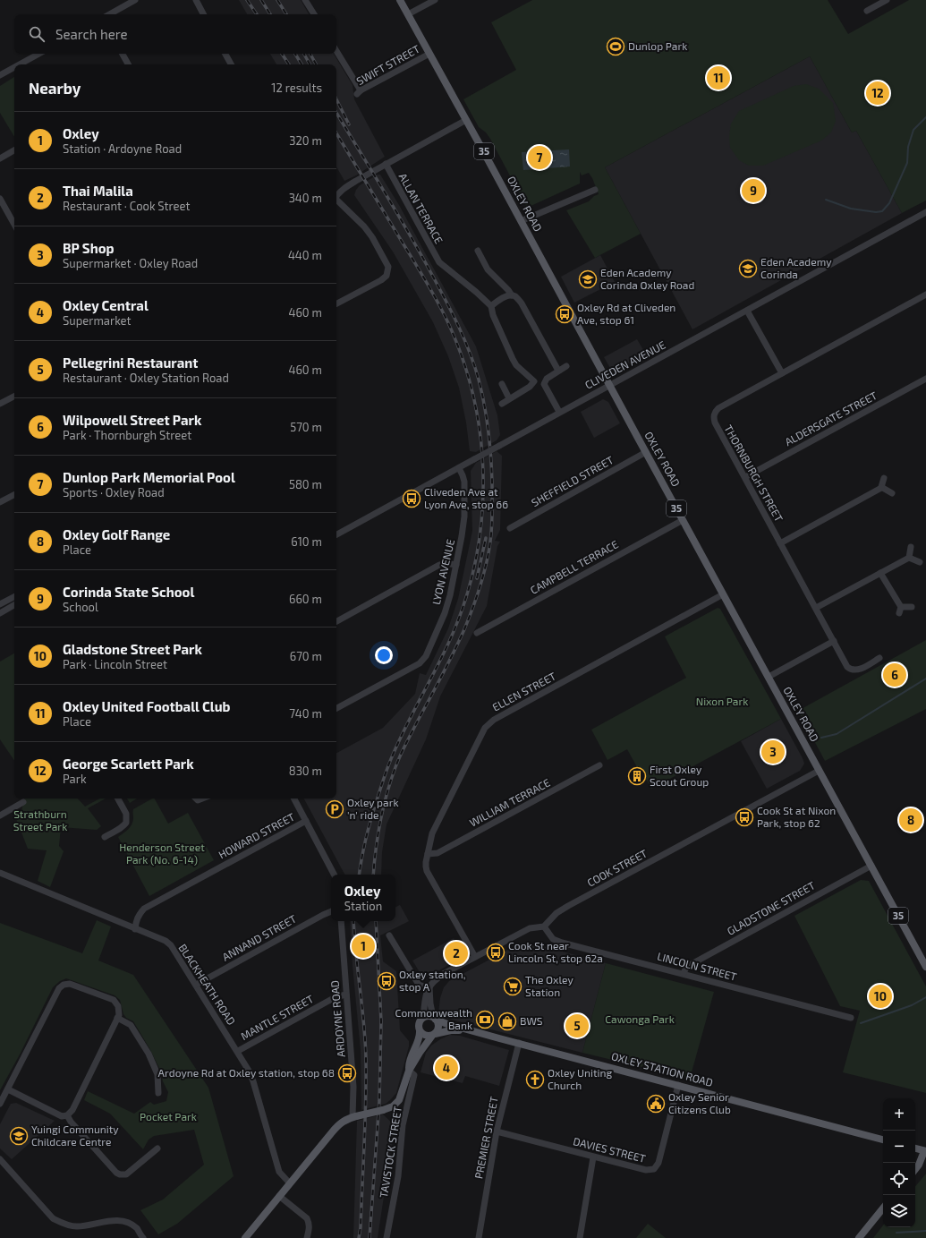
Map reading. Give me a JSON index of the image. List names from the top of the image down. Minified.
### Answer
{"streets":{"main road":["35","OXLEY ROAD","OXLEY STATION ROAD"],"street":["SWIFT STREET","ALLAN TERRACE","CLIVEDEN AVENUE","ALDERSGATE STREET","THORNBURGH STREET","SHEFFIELD STREET","CAMPBELL TERRACE","LYON AVENUE","ELLEN STREET","WILLIAM TERRACE","HOWARD STREET","COOK STREET","GLADSTONE STREET","ANNAND STREET","LINCOLN STREET","BLACKHEATH ROAD","MANTLE STREET","ARDOYNE ROAD","PREMIER STREET","DAVIES STREET","TAVISTOCK STREET"]},"crossings":[["SWIFT STREET","OXLEY ROAD"],["OXLEY ROAD","ALLAN TERRACE"],["OXLEY ROAD","CLIVEDEN AVENUE"],["OXLEY ROAD","SHEFFIELD STREET"],["OXLEY ROAD","CAMPBELL TERRACE"],["OXLEY ROAD","ELLEN STREET"],["OXLEY ROAD","COOK STREET"],["OXLEY ROAD","GLADSTONE STREET"],["CLIVEDEN AVENUE","LYON AVENUE"],["ALDERSGATE STREET","THORNBURGH STREET"],["ELLEN STREET","WILLIAM TERRACE"],["HOWARD STREET","BLACKHEATH ROAD"],["COOK STREET","LINCOLN STREET"],["GLADSTONE STREET","LINCOLN STREET"],["ANNAND STREET","BLACKHEATH ROAD"],["BLACKHEATH ROAD","MANTLE STREET"],["MANTLE STREET","ARDOYNE ROAD"],["OXLEY STATION ROAD","PREMIER STREET"],["OXLEY STATION ROAD","DAVIES STREET"],["PREMIER STREET","DAVIES STREET"]],"parks":["Nixon Park","Strathburn Street Park","Henderson Street Park (No. 6-14)","Cawonga Park","Pocket Park"],"places":{"sports":["Dunlop Park"],"school or university":["Eden Academy Corinda","Eden Academy Corinda Oxley Road","Yuingi Community Childcare Centre"],"bus stop":["Oxley Rd at Cliveden Ave, stop 61","Cliveden Ave at Lyon Ave, stop 66","Cook St at Nixon Park, stop 62","Cook St near Lincoln St, stop 62a","Oxley station, stop A","Ardoyne Rd at Oxley station, stop 68"],"building":["First Oxley Scout Group"],"parking":["Oxley park 'n' ride"],"supermarket":["The Oxley Station"],"bank":["Commonwealth Bank"],"shop":["BWS"],"church":["Oxley Uniting Church"],"public building":["Oxley Senior Citizens Club"]},"page":{"search":"Search here","pins":["11","12","7","9","6","3","8","1","2","10","5","4"],"heading":["Nearby","12 results"],"list":[{"mark":"1","name":"Oxley","note":"Station · Ardoyne Road","value":"320 m"},{"mark":"2","name":"Thai Malila","note":"Restaurant · Cook Street","value":"340 m"},{"mark":"3","name":"BP Shop","note":"Supermarket · Oxley Road","value":"440 m"},{"mark":"4","name":"Oxley Central","note":"Supermarket","value":"460 m"},{"mark":"5","name":"Pellegrini Restaurant","note":"Restaurant · Oxley Station Road","value":"460 m"},{"mark":"6","name":"Wilpowell Street Park","note":"Park · Thornburgh Street","value":"570 m"},{"mark":"7","name":"Dunlop Park Memorial Pool","note":"Sports · Oxley Road","value":"580 m"},{"mark":"8","name":"Oxley Golf Range","note":"Place","value":"610 m"},{"mark":"9","name":"Corinda State School","note":"School","value":"660 m"},{"mark":"10","name":"Gladstone Street Park","note":"Park · Lincoln Street","value":"670 m"},{"mark":"11","name":"Oxley United Football Club","note":"Place","value":"740 m"},{"mark":"12","name":"George Scarlett Park","note":"Park","value":"830 m"}],"popup":["Oxley","Station"],"map_buttons":["+","−"]}}
